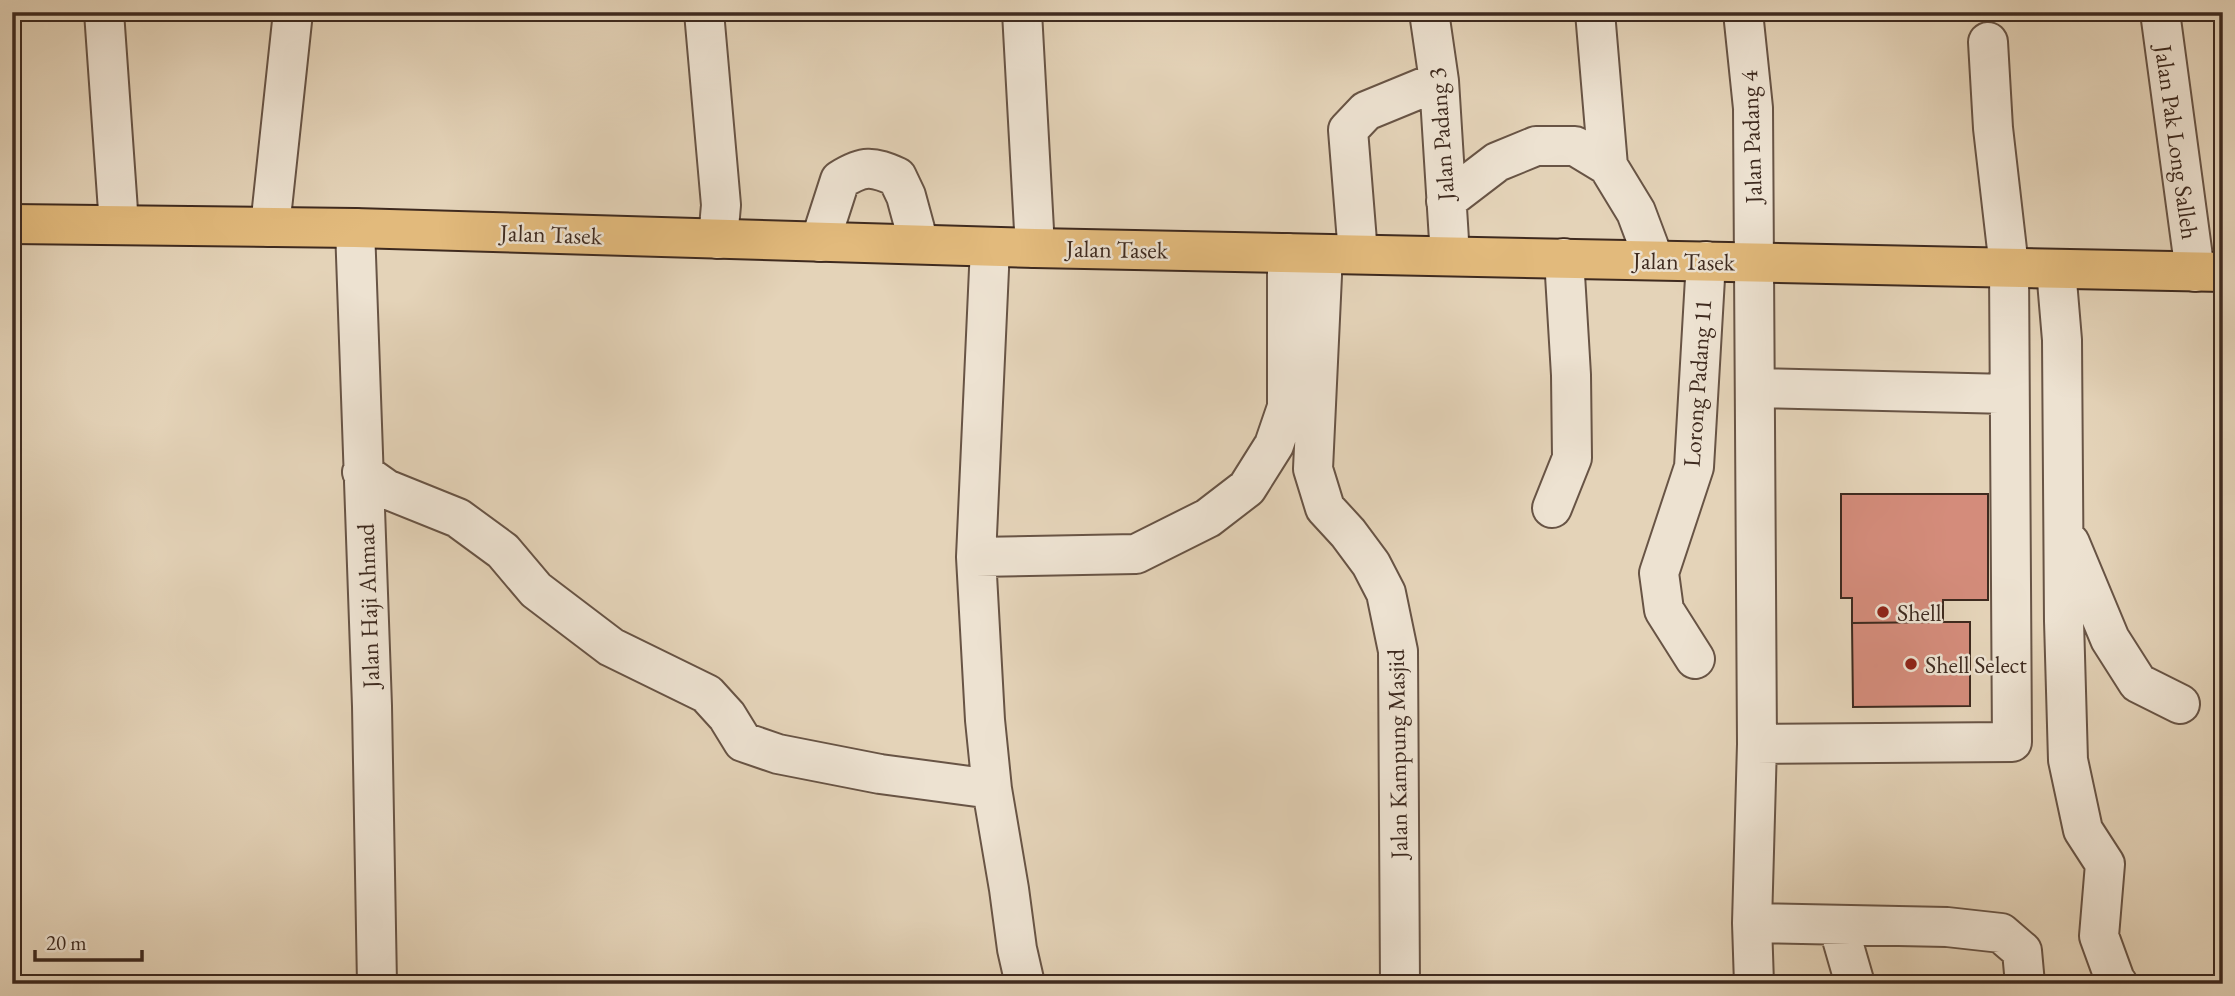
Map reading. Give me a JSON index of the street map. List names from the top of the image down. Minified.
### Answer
{"streets":{"main road":["Jalan Tasek"],"street":["Jalan Padang 3","Jalan Padang 4","Jalan Pak Long Salleh","Lorong Padang 11","Jalan Haji Ahmad","Jalan Kampung Masjid"]},"crossings":[["Jalan Padang 3","Jalan Tasek"],["Jalan Padang 4","Jalan Tasek"],["Jalan Pak Long Salleh","Jalan Tasek"],["Jalan Tasek","Lorong Padang 11"],["Jalan Tasek","Jalan Haji Ahmad"],["Jalan Tasek","Jalan Kampung Masjid"]],"places":["Shell","Shell Select"],"scale_bar":"20 m"}
